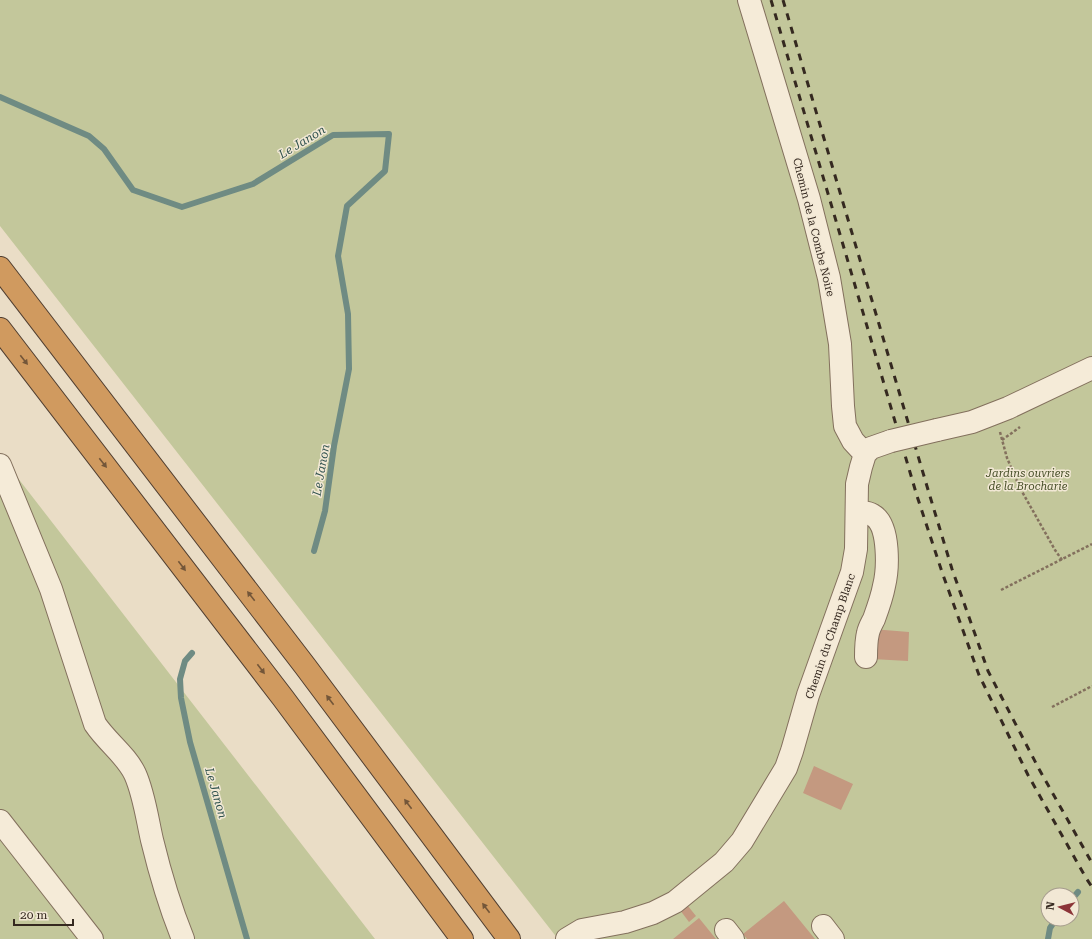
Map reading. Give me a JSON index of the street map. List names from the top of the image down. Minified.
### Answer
{"streets":{"street":["Chemin de la Combe Noire","Chemin du Champ Blanc"]},"crossings":[["Chemin de la Combe Noire","Chemin du Champ Blanc"]],"water":["Le Janon"],"parks":["Jardins ouvriers de la Brocharie"],"scale_bar":"20 m","north":"left"}
